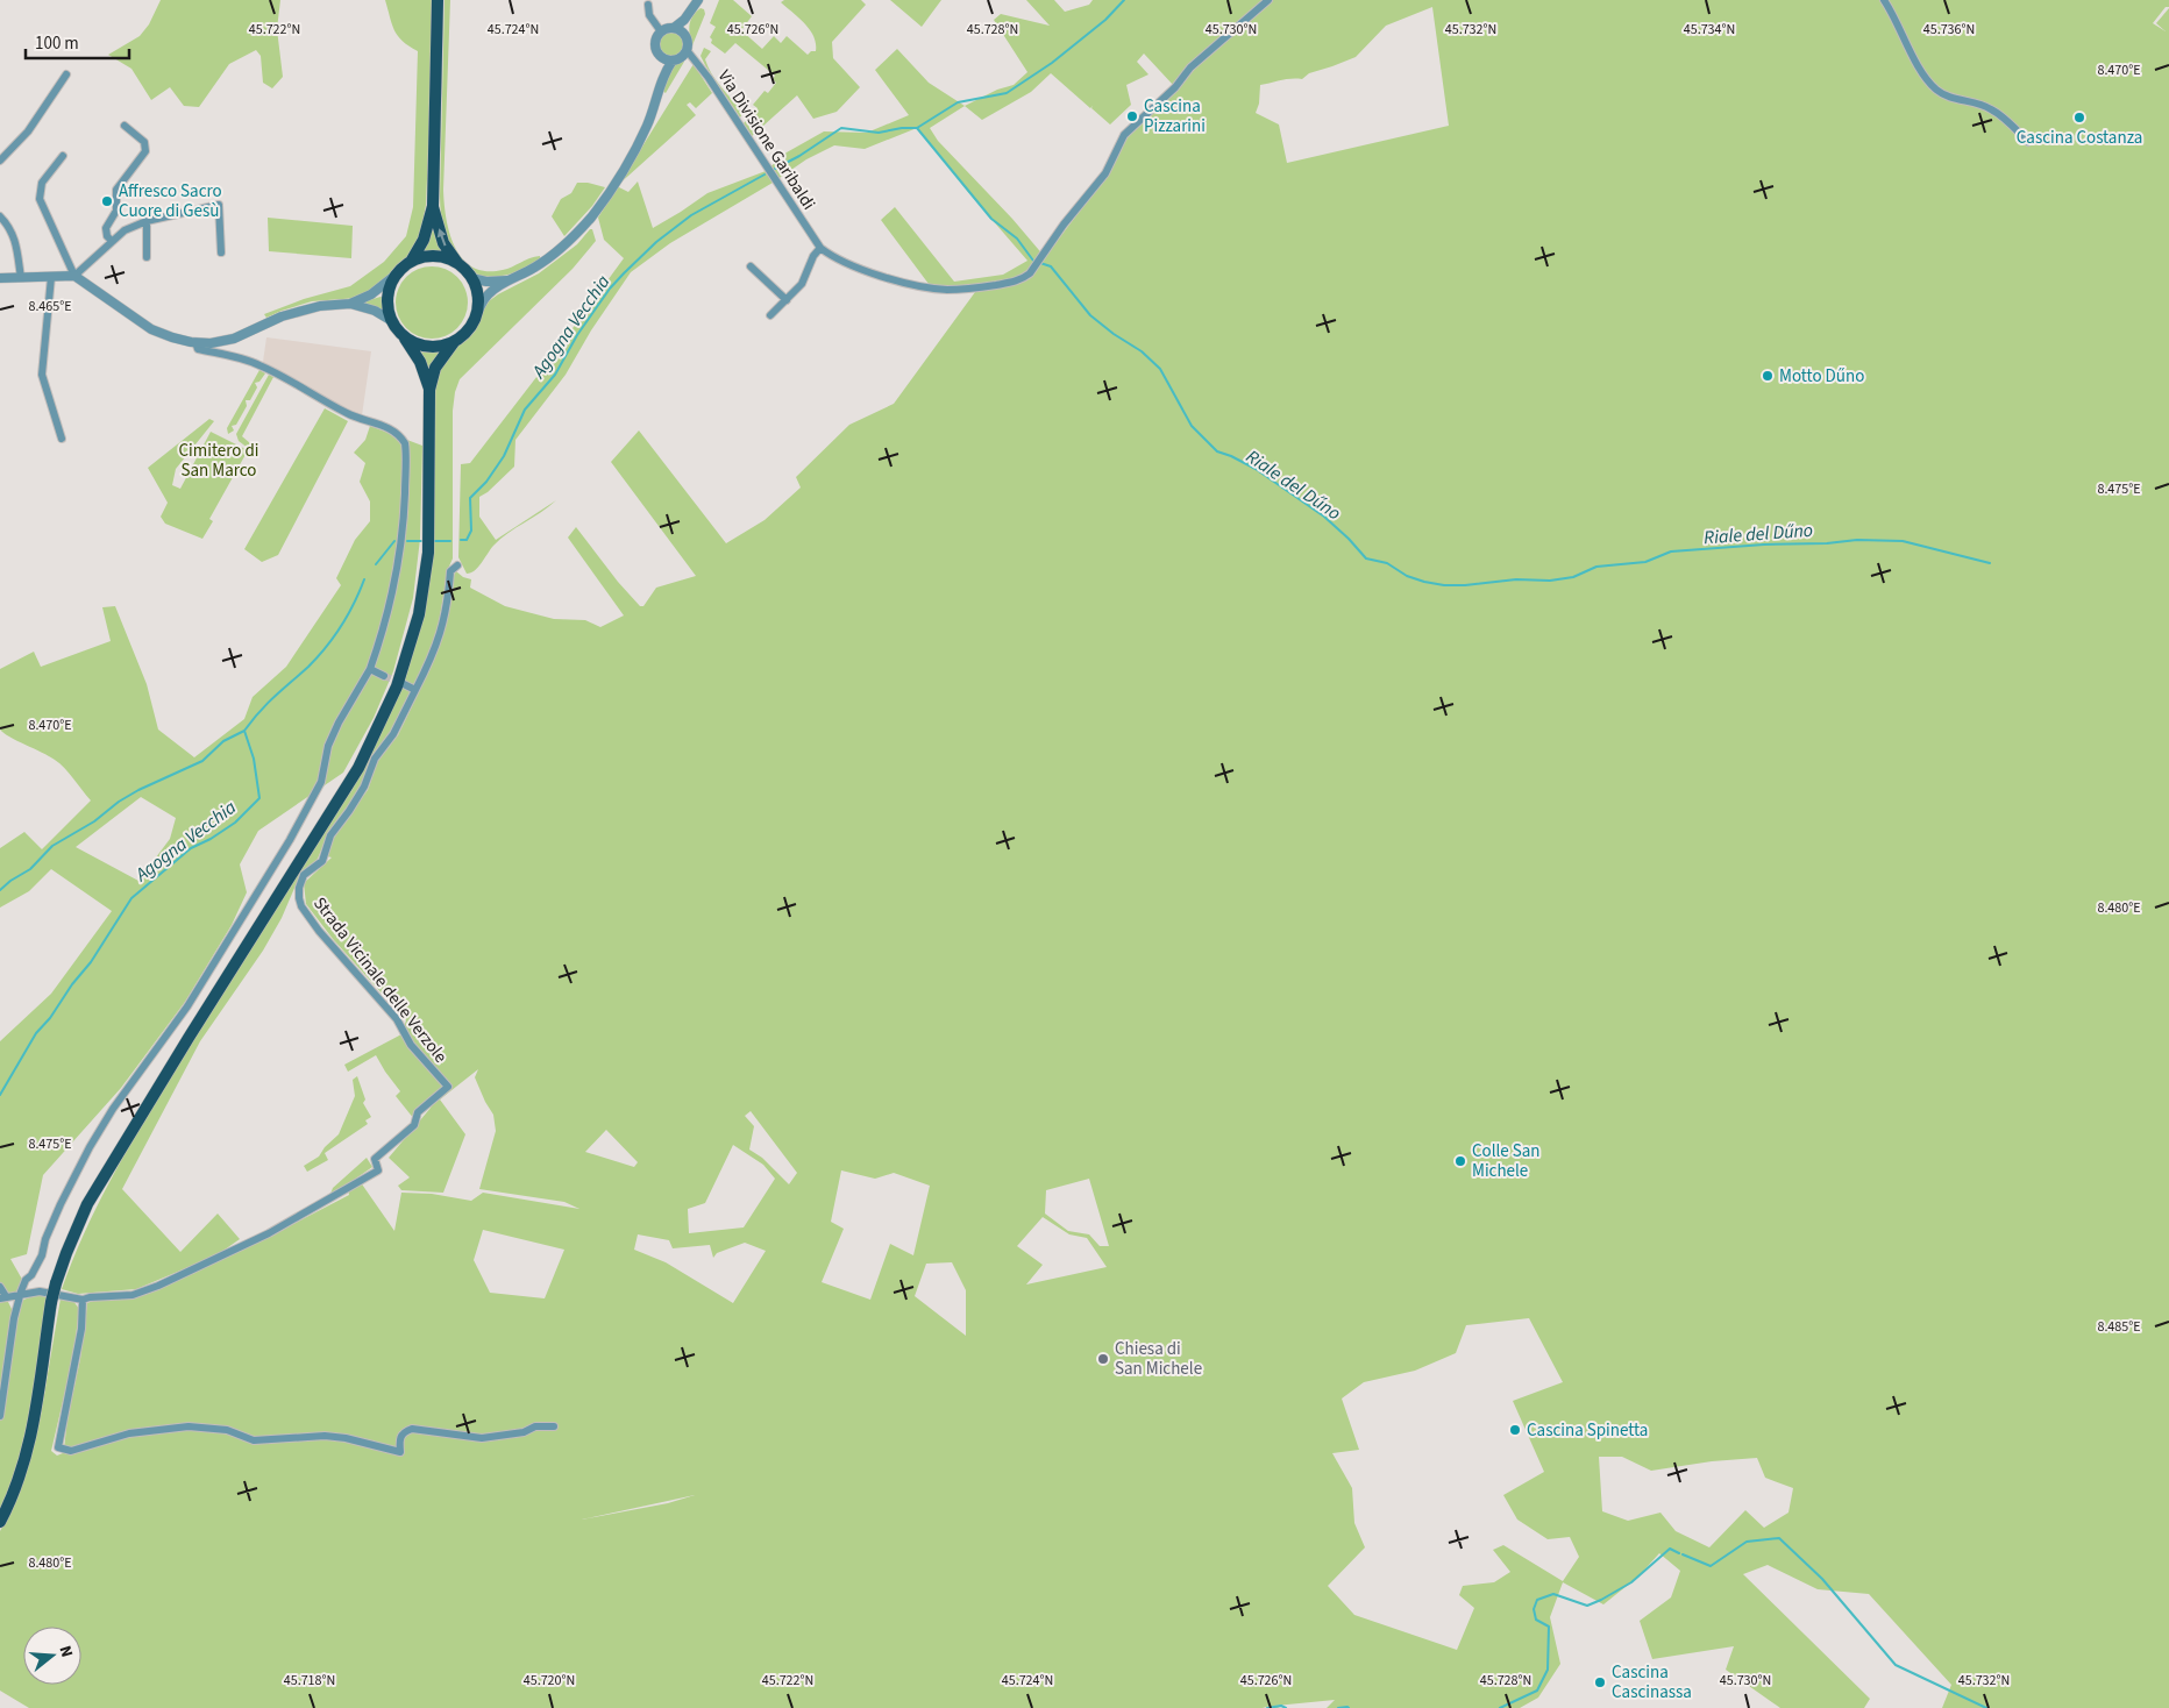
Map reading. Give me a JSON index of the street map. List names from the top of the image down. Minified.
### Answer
{"streets":{"street":["Via Divisione Garibaldi","Strada Vicinale delle Verzole"]},"water":["Agogna Vecchia","Riale del Dűno"],"parks":["Cimitero di San Marco"],"places":["Cascina Pizzarini","Cascina Costanza","Affresco Sacro Cuore di Gesù","Motto Dűno","Colle San Michele","Chiesa di San Michele","Cascina Spinetta","Cascina Cascinassa"],"scale_bar":"100 m","north":"right","coordinates":["45.722°N","45.724°N","45.726°N","45.728°N","45.730°N","45.732°N","45.734°N","45.736°N","8.470°E","8.465°E","8.475°E","8.480°E","8.485°E","45.718°N","45.720°N"]}
